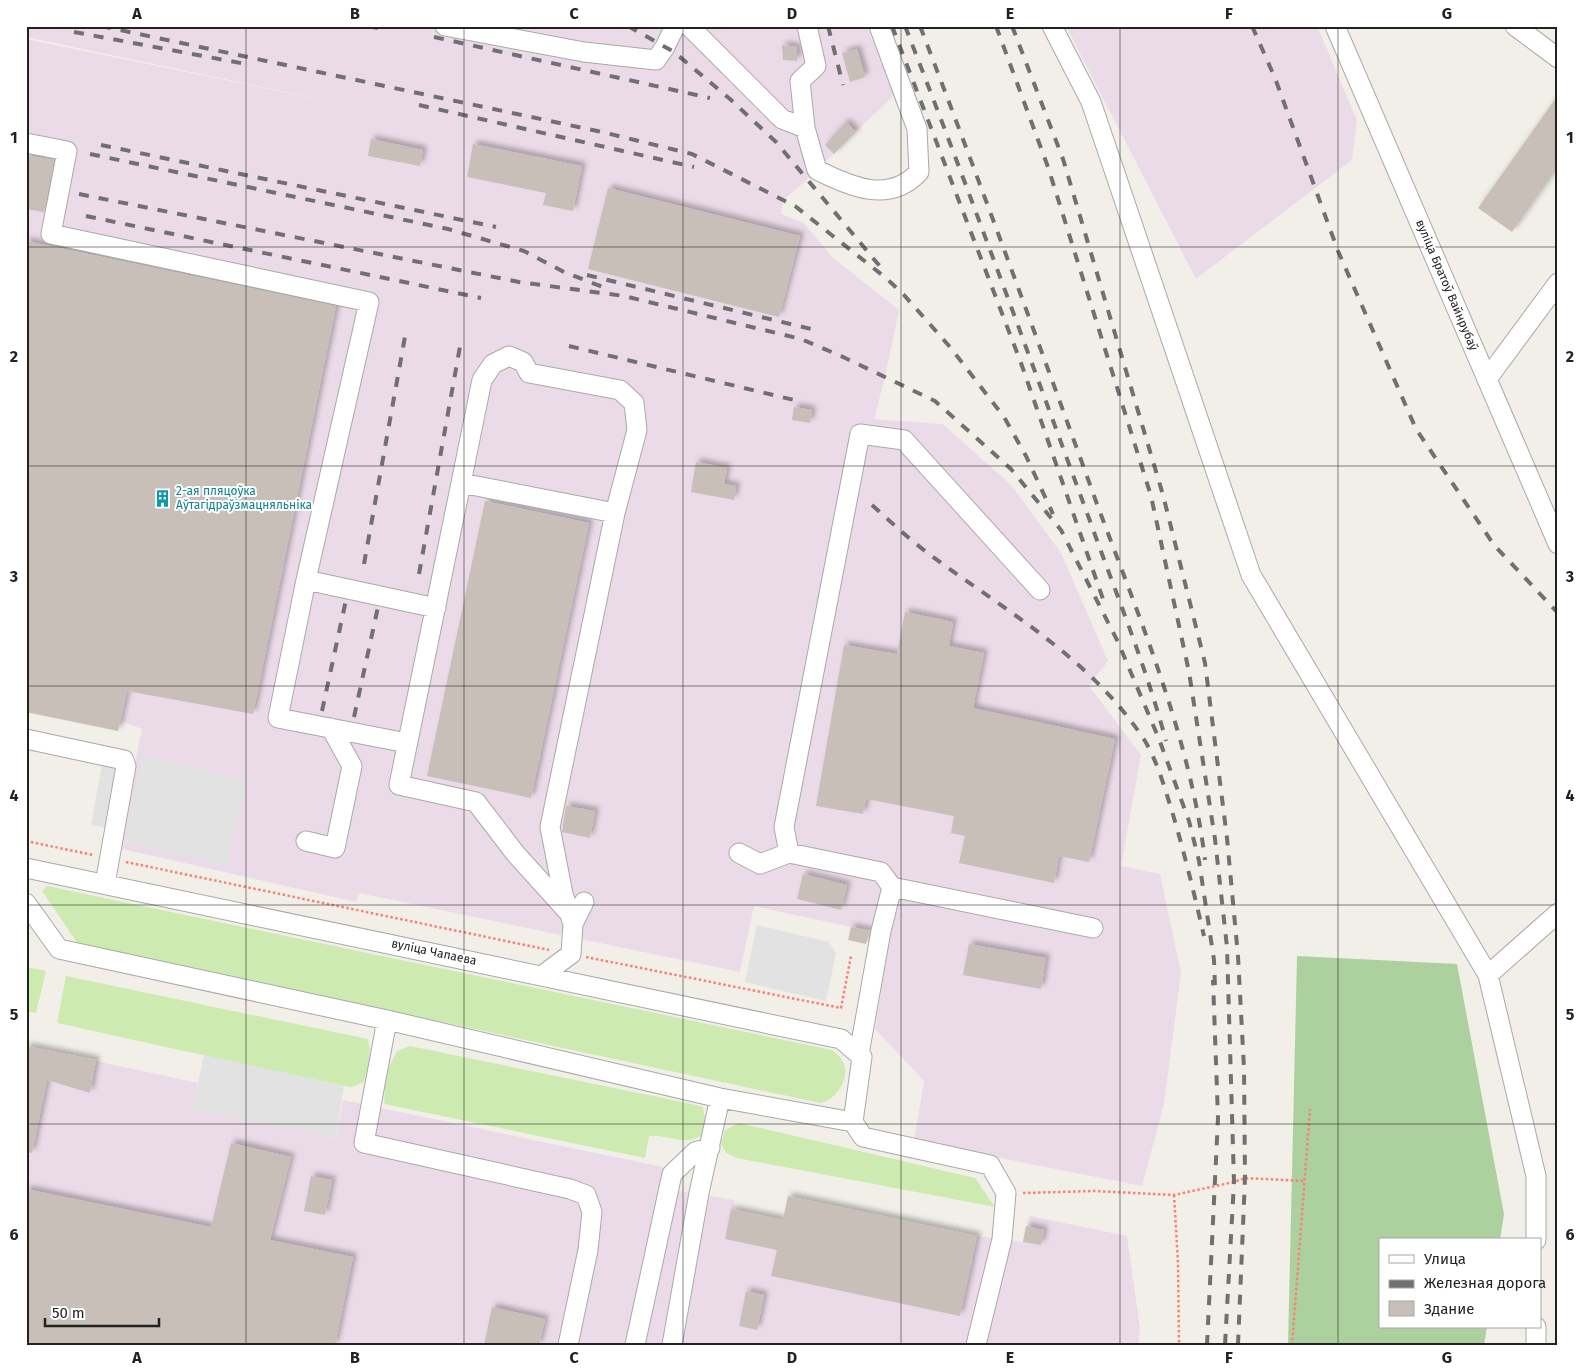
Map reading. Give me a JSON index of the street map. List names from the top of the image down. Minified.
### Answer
{"streets":{"street":["вуліца Братоў Вайнрубаў","вуліца Чапаева"]},"places":{"building":["2-ая пляцоўка Аўтагідраўзмацняльніка"]},"legend":["Улица","Железная дорога","Здание"],"scale_bar":"50 m","grid":{"columns":["A","B","C","D","E","F","G"],"rows":["1","2","3","4","5","6"]}}
